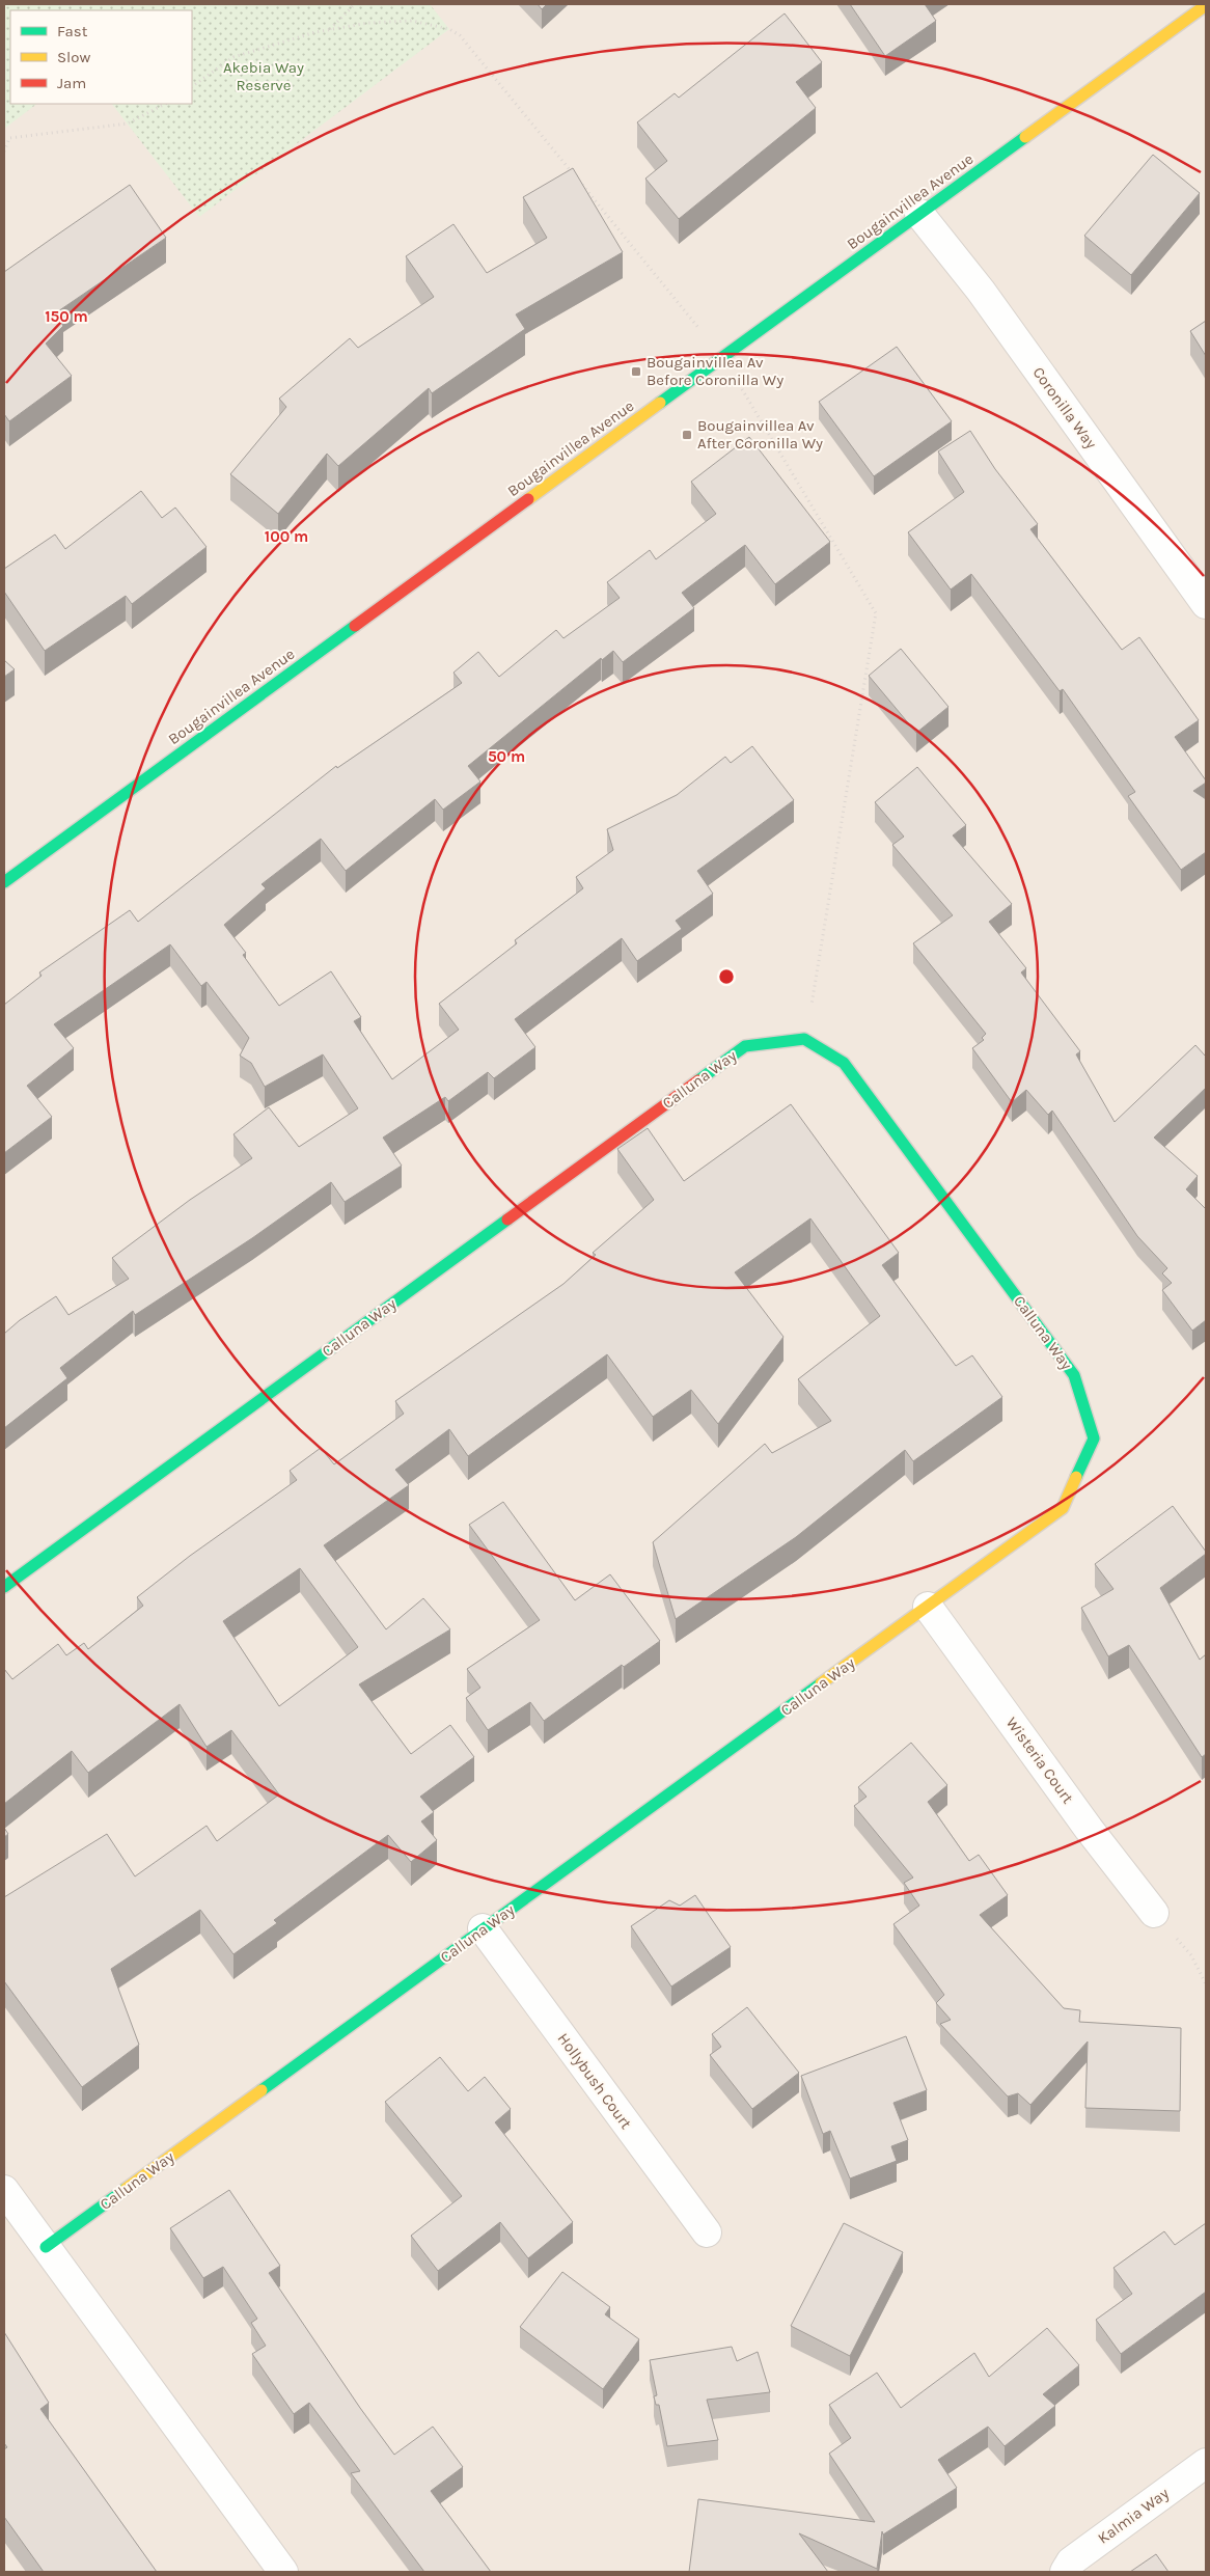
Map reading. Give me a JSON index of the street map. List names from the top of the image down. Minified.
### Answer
{"streets":{"street":["Bougainvillea Avenue","Coronilla Way","Calluna Way","Wisteria Court","Hollybush Court","Kalmia Way"]},"crossings":[["Bougainvillea Avenue","Coronilla Way"],["Calluna Way","Wisteria Court"],["Calluna Way","Hollybush Court"]],"parks":["Akebia Way Reserve"],"places":{"transit":["Bougainvillea Av Before Coronilla Wy","Bougainvillea Av After Coronilla Wy"]},"legend":["Fast","Slow","Jam"],"rings":["150 m","100 m","50 m"]}
